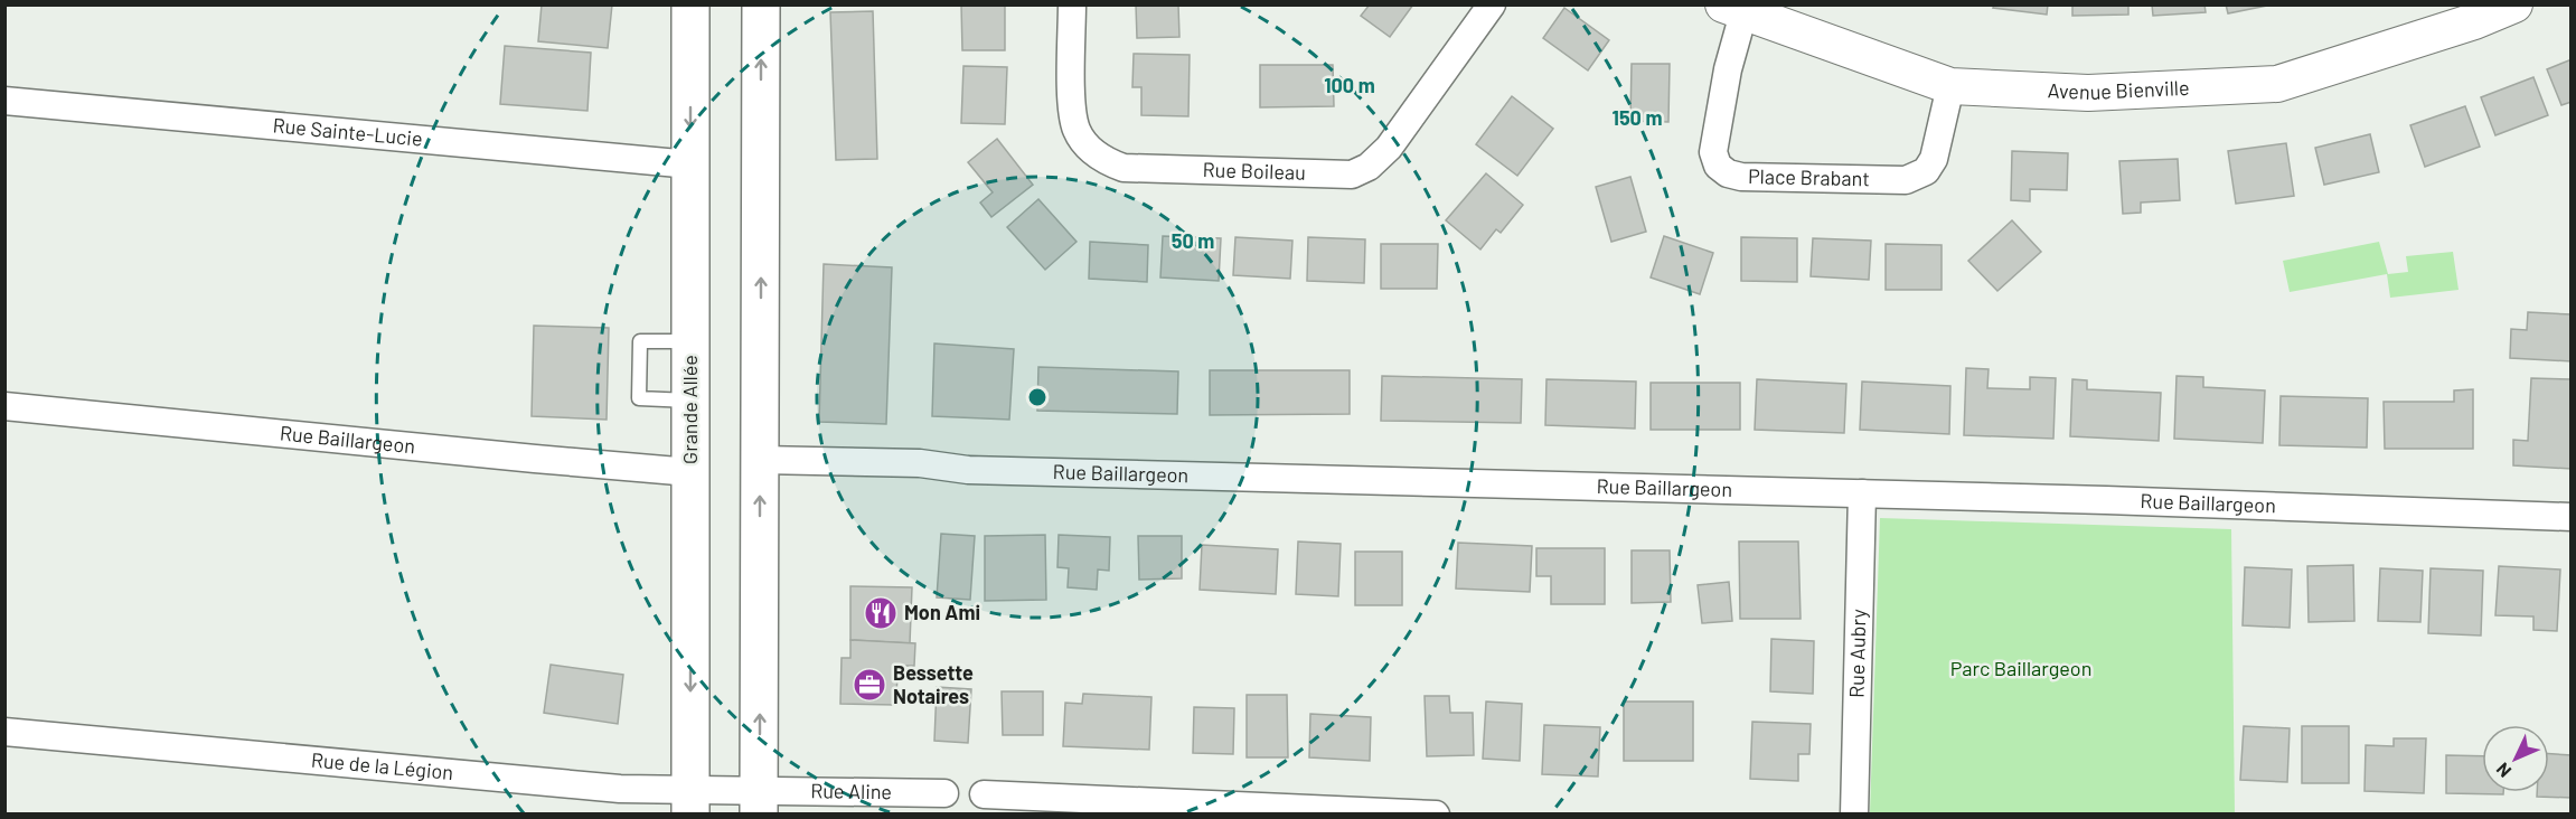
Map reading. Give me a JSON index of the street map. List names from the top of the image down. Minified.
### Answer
{"streets":{"main road":["Grande Allée"],"street":["Avenue Bienville","Rue Sainte-Lucie","Rue Boileau","Place Brabant","Rue Baillargeon","Rue Aubry","Rue de la Légion","Rue Aline"]},"crossings":[["Avenue Bienville","Place Brabant"],["Rue Sainte-Lucie","Grande Allée"],["Grande Allée","Rue Baillargeon"],["Grande Allée","Rue de la Légion"],["Rue Baillargeon","Rue Aubry"],["Rue de la Légion","Rue Aline"]],"parks":["Parc Baillargeon"],"places":{"restaurant":["Mon Ami"],"office":["Bessette Notaires"]},"north":"bottom left","rings":["100 m","150 m","50 m"]}
